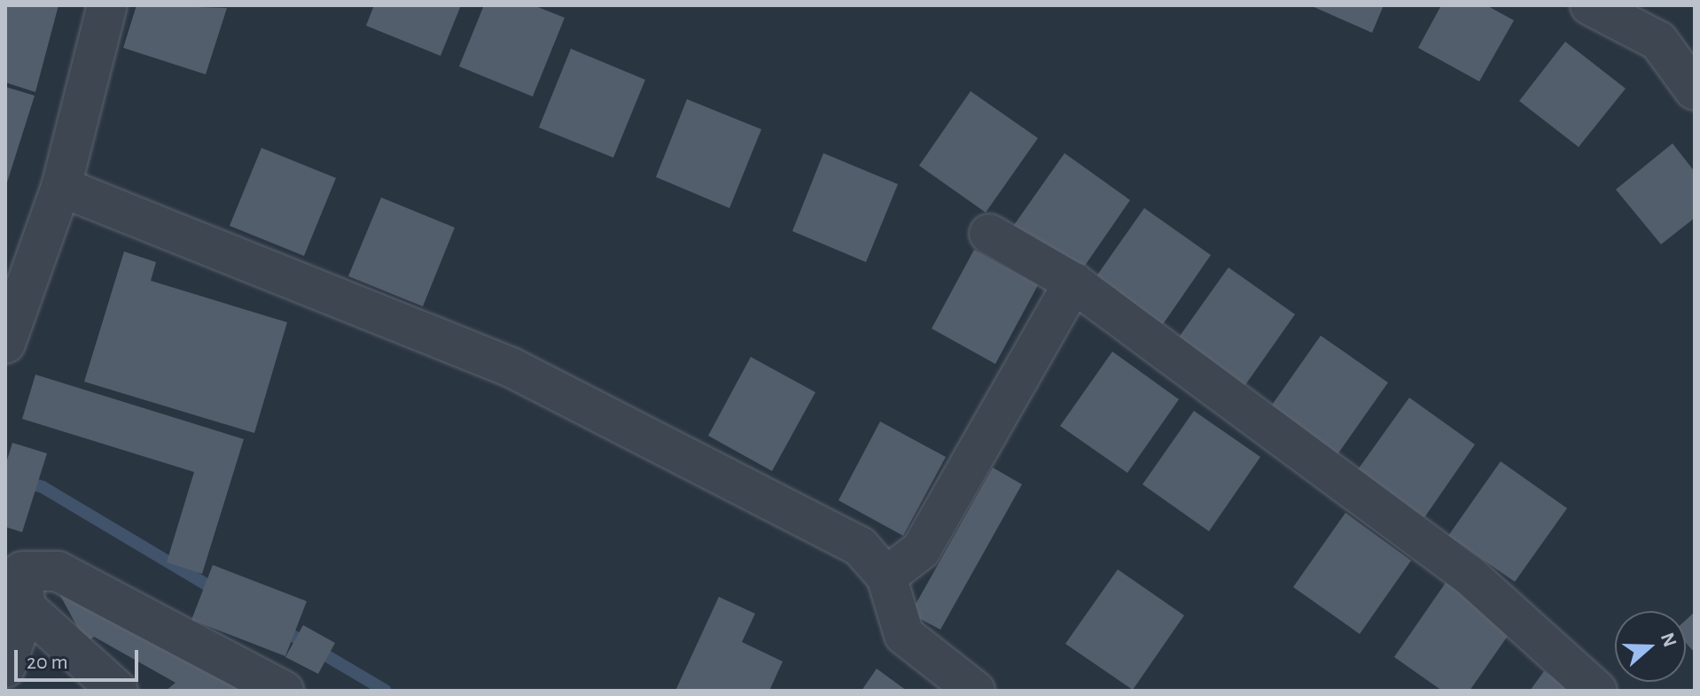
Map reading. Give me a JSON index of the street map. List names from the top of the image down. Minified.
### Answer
{"scale_bar":"20 m","north":"right"}
